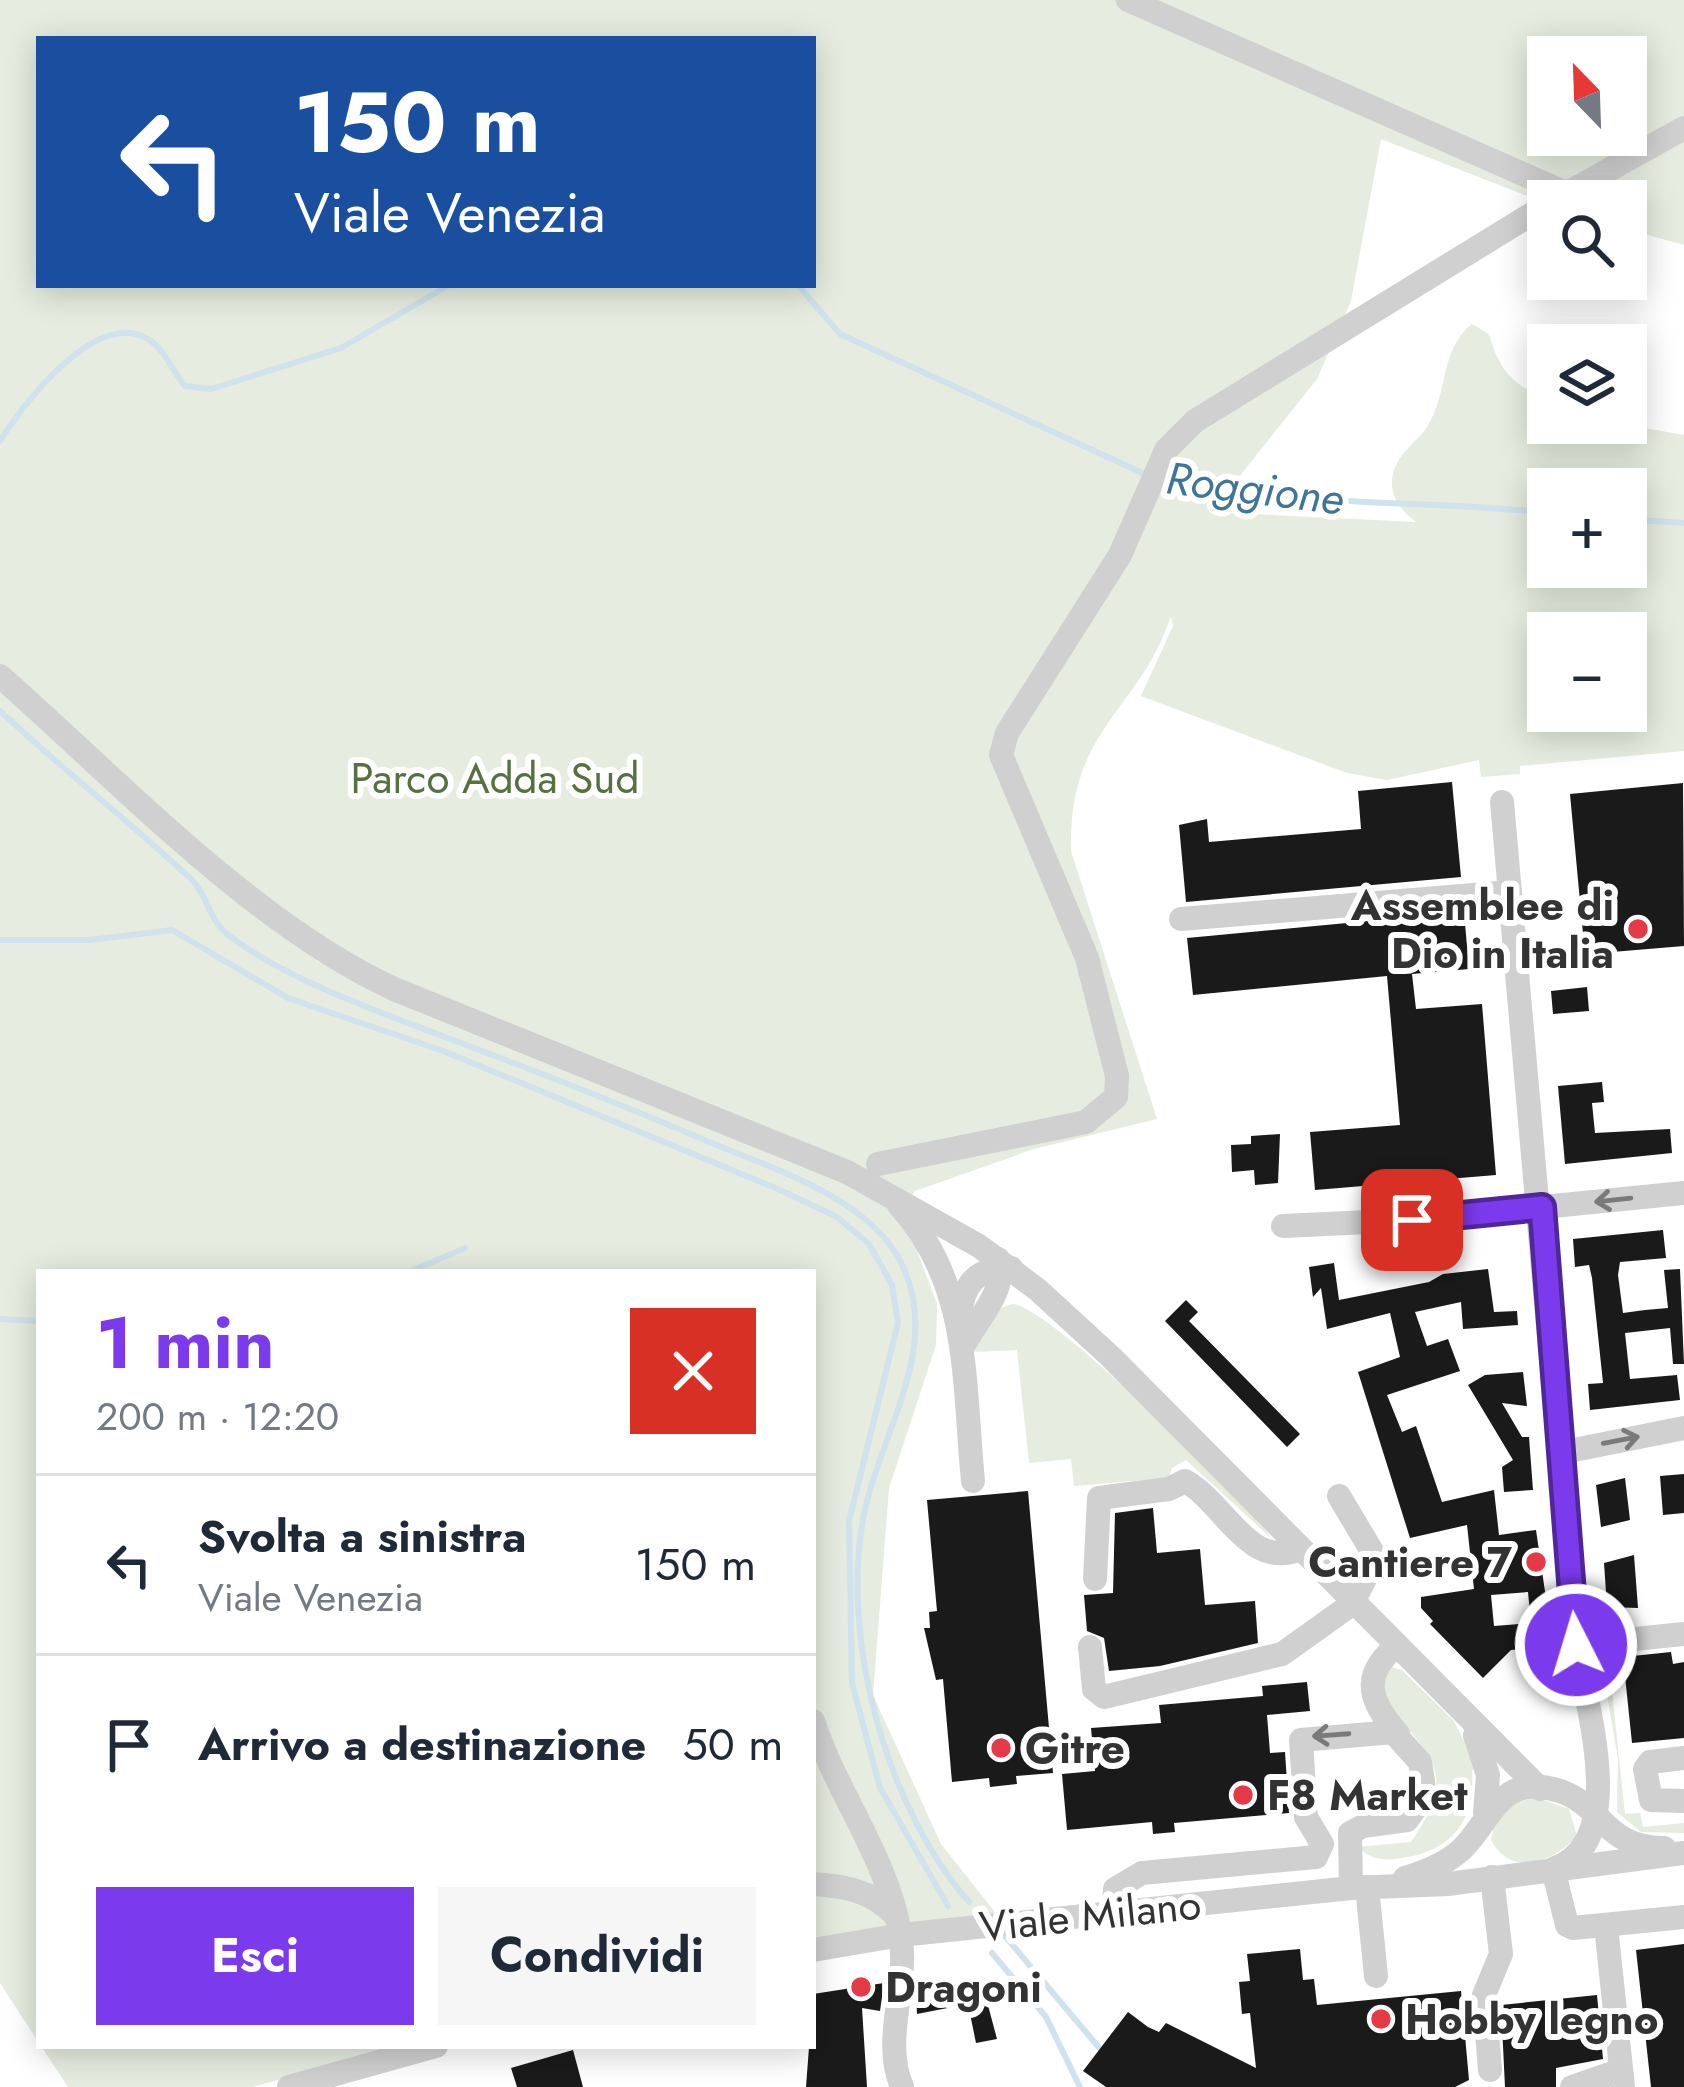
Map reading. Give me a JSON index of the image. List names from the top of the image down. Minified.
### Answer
{"streets":{"street":["Viale Milano"]},"water":["Roggione"],"parks":["Parco Adda Sud"],"places":["Assemblee di Dio in Italia","Cantiere 7","Gitre","F8 Market","Dragoni","Hobby legno"],"north":"top left","page":{"map_buttons":["+","−"],"turn":["150 m","Viale Venezia"],"heading":["1 min","200 m · 12:20"],"list":[{"name":"Svolta a sinistra","note":"Viale Venezia","value":"150 m"},{"name":"Arrivo a destinazione","value":"50 m"}],"buttons":["Esci","Condividi"]}}
